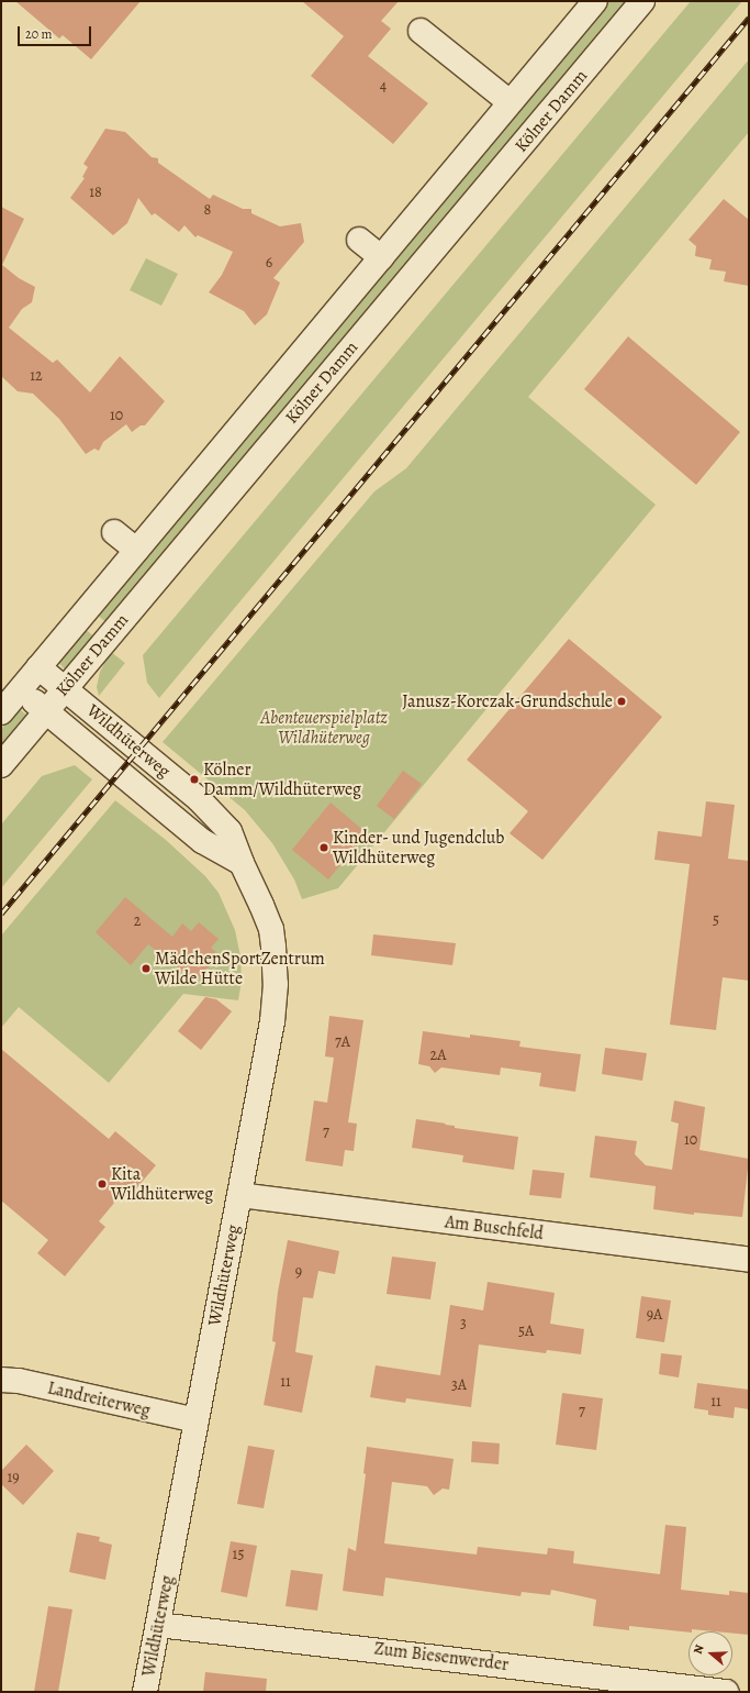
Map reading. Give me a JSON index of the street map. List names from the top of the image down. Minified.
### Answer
{"streets":{"street":["Kölner Damm","Wildhüterweg","Am Buschfeld","Landreiterweg","Zum Biesenwerder"]},"crossings":[["Kölner Damm","Wildhüterweg"],["Wildhüterweg","Am Buschfeld"],["Wildhüterweg","Landreiterweg"],["Wildhüterweg","Zum Biesenwerder"]],"parks":["Abenteuerspielplatz Wildhüterweg"],"places":["Janusz-Korczak-Grundschule","Kölner Damm/Wildhüterweg","Kinder- und Jugendclub Wildhüterweg","MädchenSportZentrum Wilde Hütte","Kita Wildhüterweg"],"house_numbers":["4","18","8","6","12","10","5","2","7A","2A","7","10","9","9A","3","5A","11","3A","11","7","19","15"],"scale_bar":"20 m","north":"left"}
